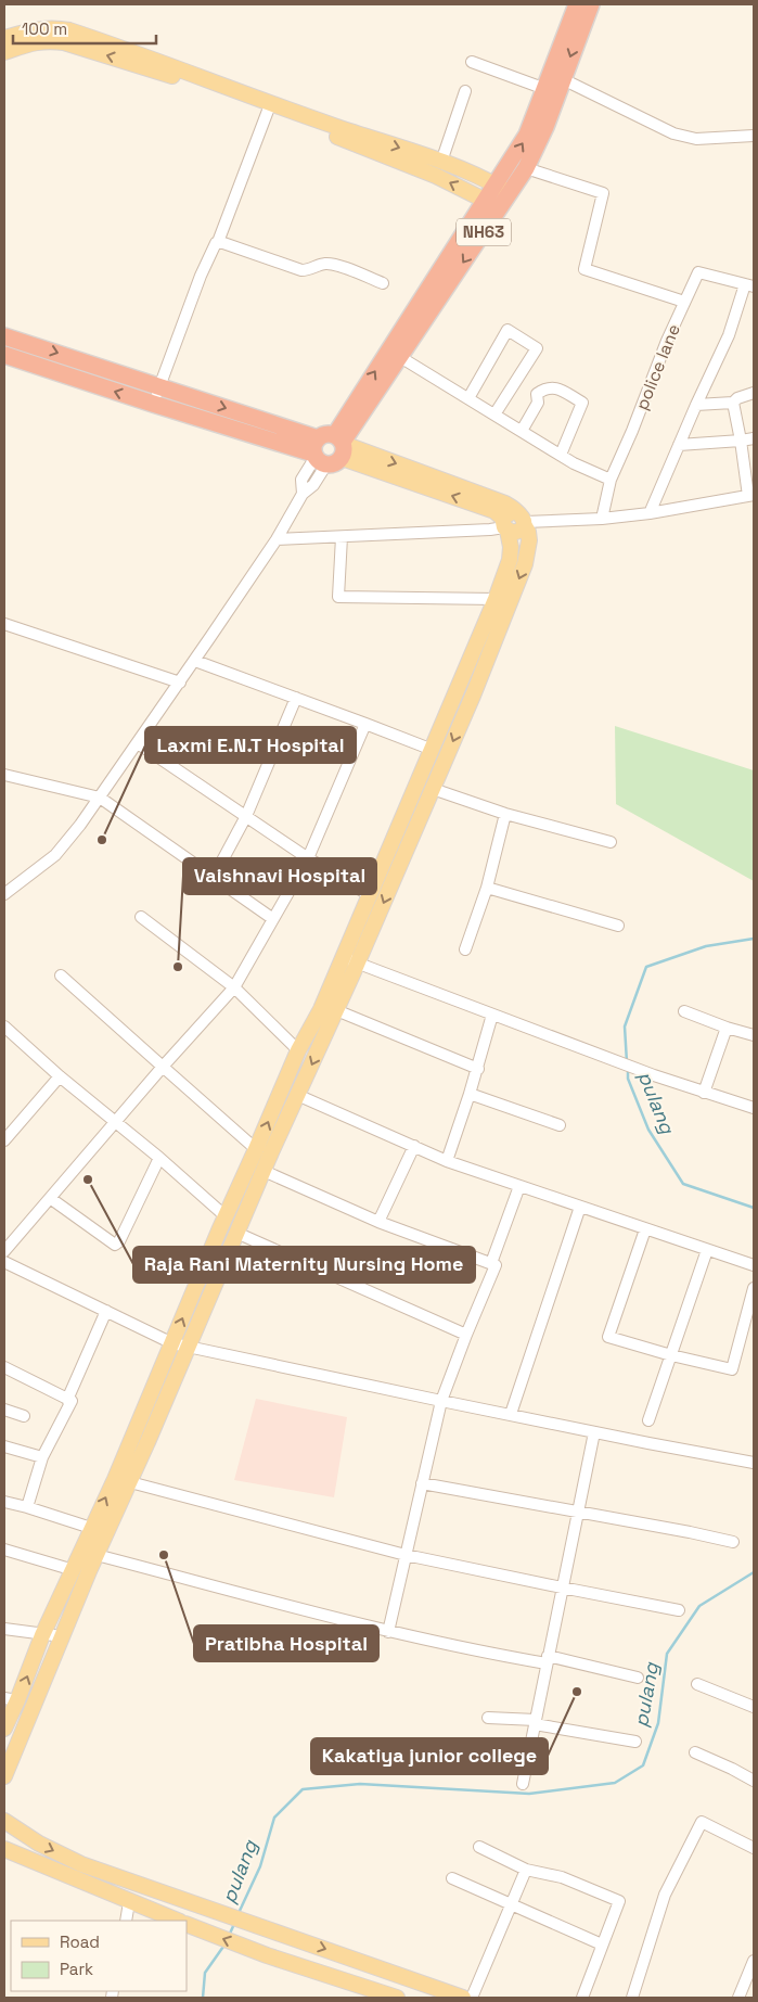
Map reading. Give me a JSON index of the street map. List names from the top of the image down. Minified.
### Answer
{"streets":{"highway":["NH63"],"street":["police lane"]},"water":["pulang"],"places":["Laxmi E.N.T Hospital","Vaishnavi Hospital","Raja Rani Maternity Nursing Home","Pratibha Hospital","Kakatiya junior college"],"legend":["Road","Park"],"scale_bar":"100 m"}
